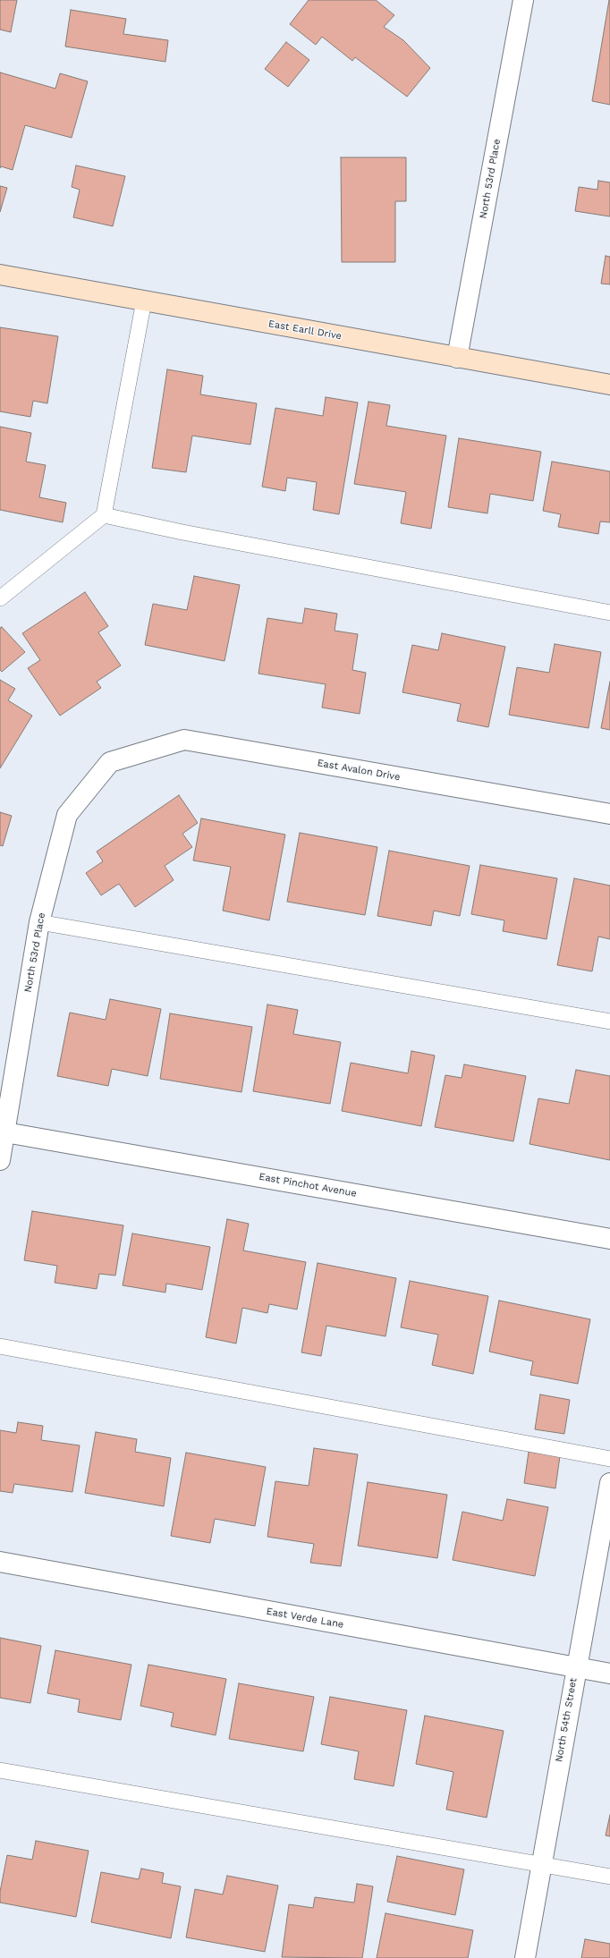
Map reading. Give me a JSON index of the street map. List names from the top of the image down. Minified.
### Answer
{"streets":{"street":["North 53rd Place","East Earll Drive","East Avalon Drive","East Pinchot Avenue","East Verde Lane","North 54th Street"]},"crossings":[["North 53rd Place","East Earll Drive"],["North 53rd Place","East Avalon Drive"],["North 53rd Place","East Pinchot Avenue"],["East Verde Lane","North 54th Street"]]}
